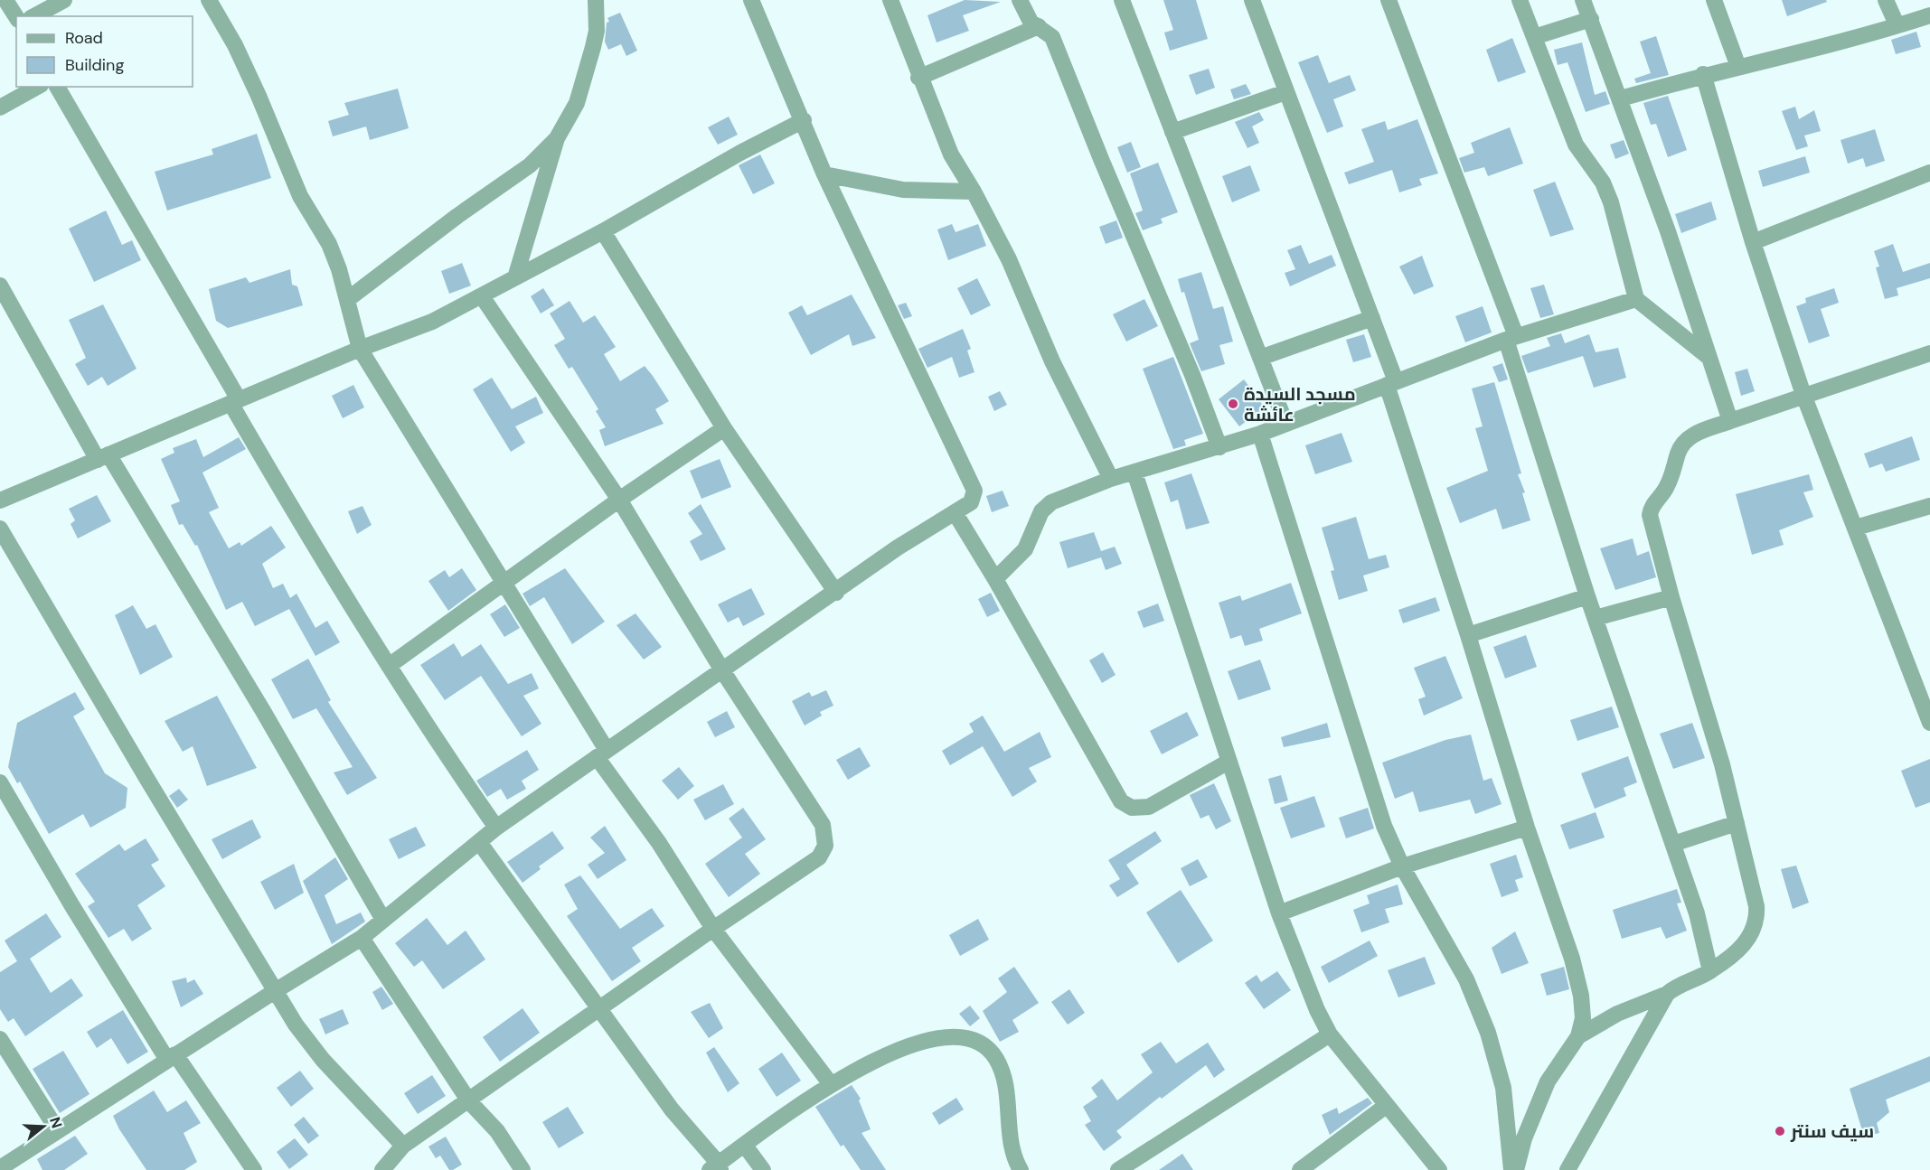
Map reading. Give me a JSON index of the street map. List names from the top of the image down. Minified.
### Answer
{"places":["مسجد السيدة عائشة","سيف سنتر"],"legend":["Road","Building"],"north":"right"}
